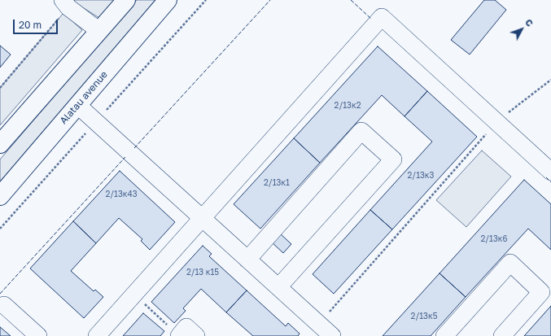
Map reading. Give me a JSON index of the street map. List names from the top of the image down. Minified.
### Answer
{"streets":{"main road":["Alatau avenue"]},"house_numbers":["2/13к2","2/13к3","2/13к1","2/13к43","2/13к6","2/13 к15","2/13к5"],"scale_bar":"20 m","north":"top right"}
